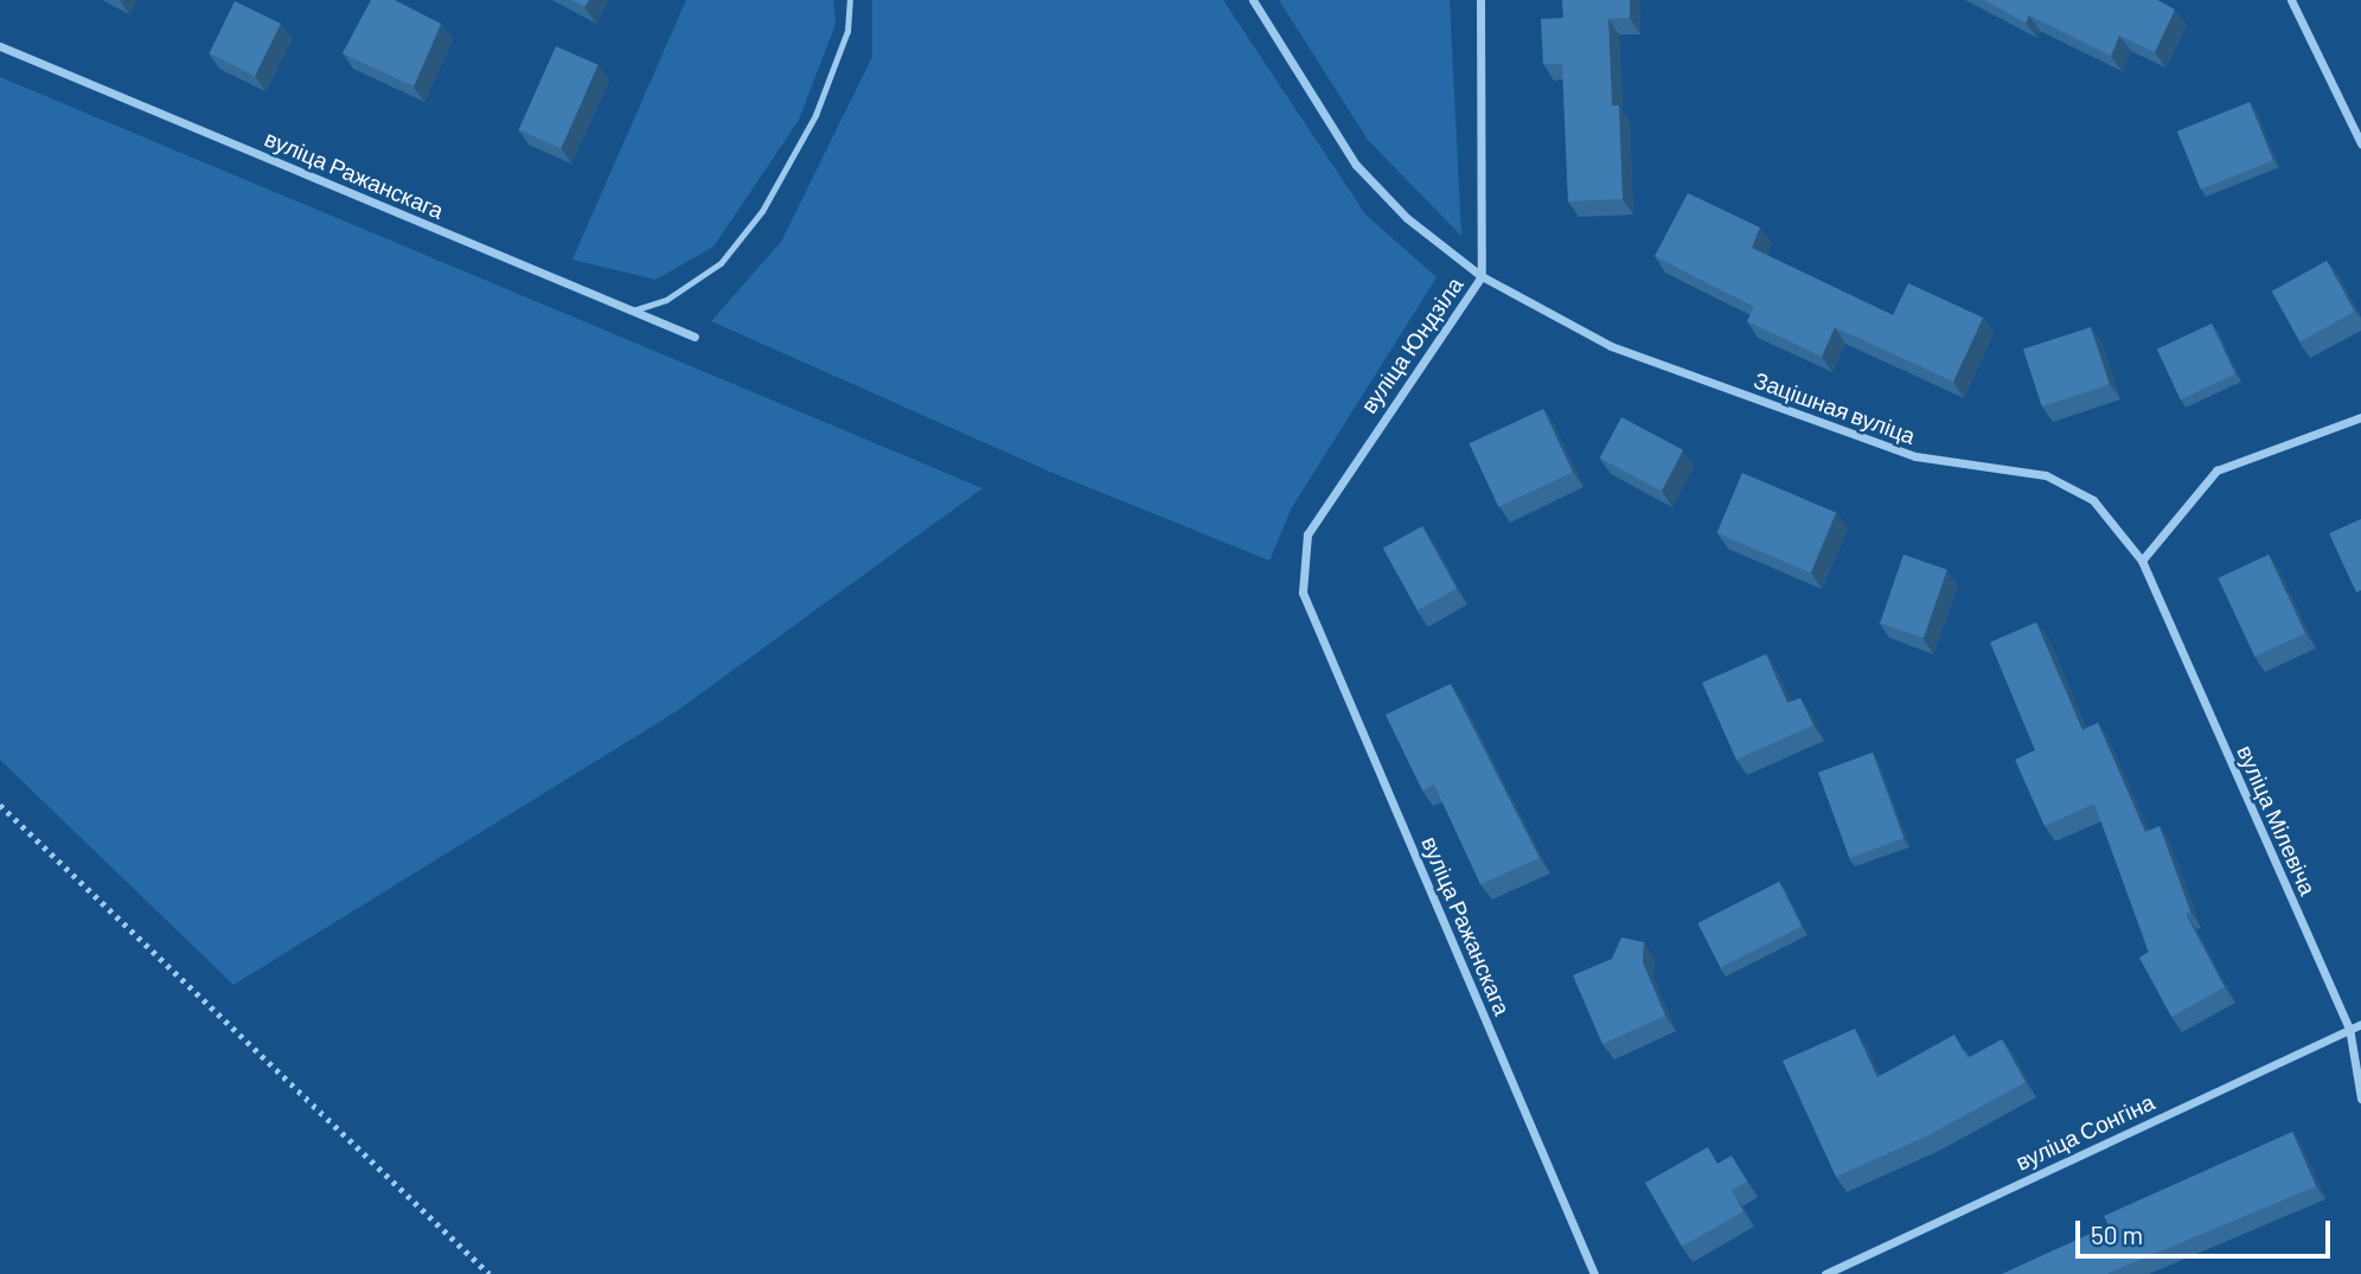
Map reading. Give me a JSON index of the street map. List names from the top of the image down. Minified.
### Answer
{"streets":{"street":["вуліца Ражанскага","вуліца Юндзіла","Зацішная вуліца","вуліца Мілевіча","вуліца Сонгіна"]},"crossings":[["вуліца Ражанскага","вуліца Юндзіла"],["вуліца Юндзіла","Зацішная вуліца"],["Зацішная вуліца","вуліца Мілевіча"],["вуліца Мілевіча","вуліца Сонгіна"]],"scale_bar":"50 m"}
